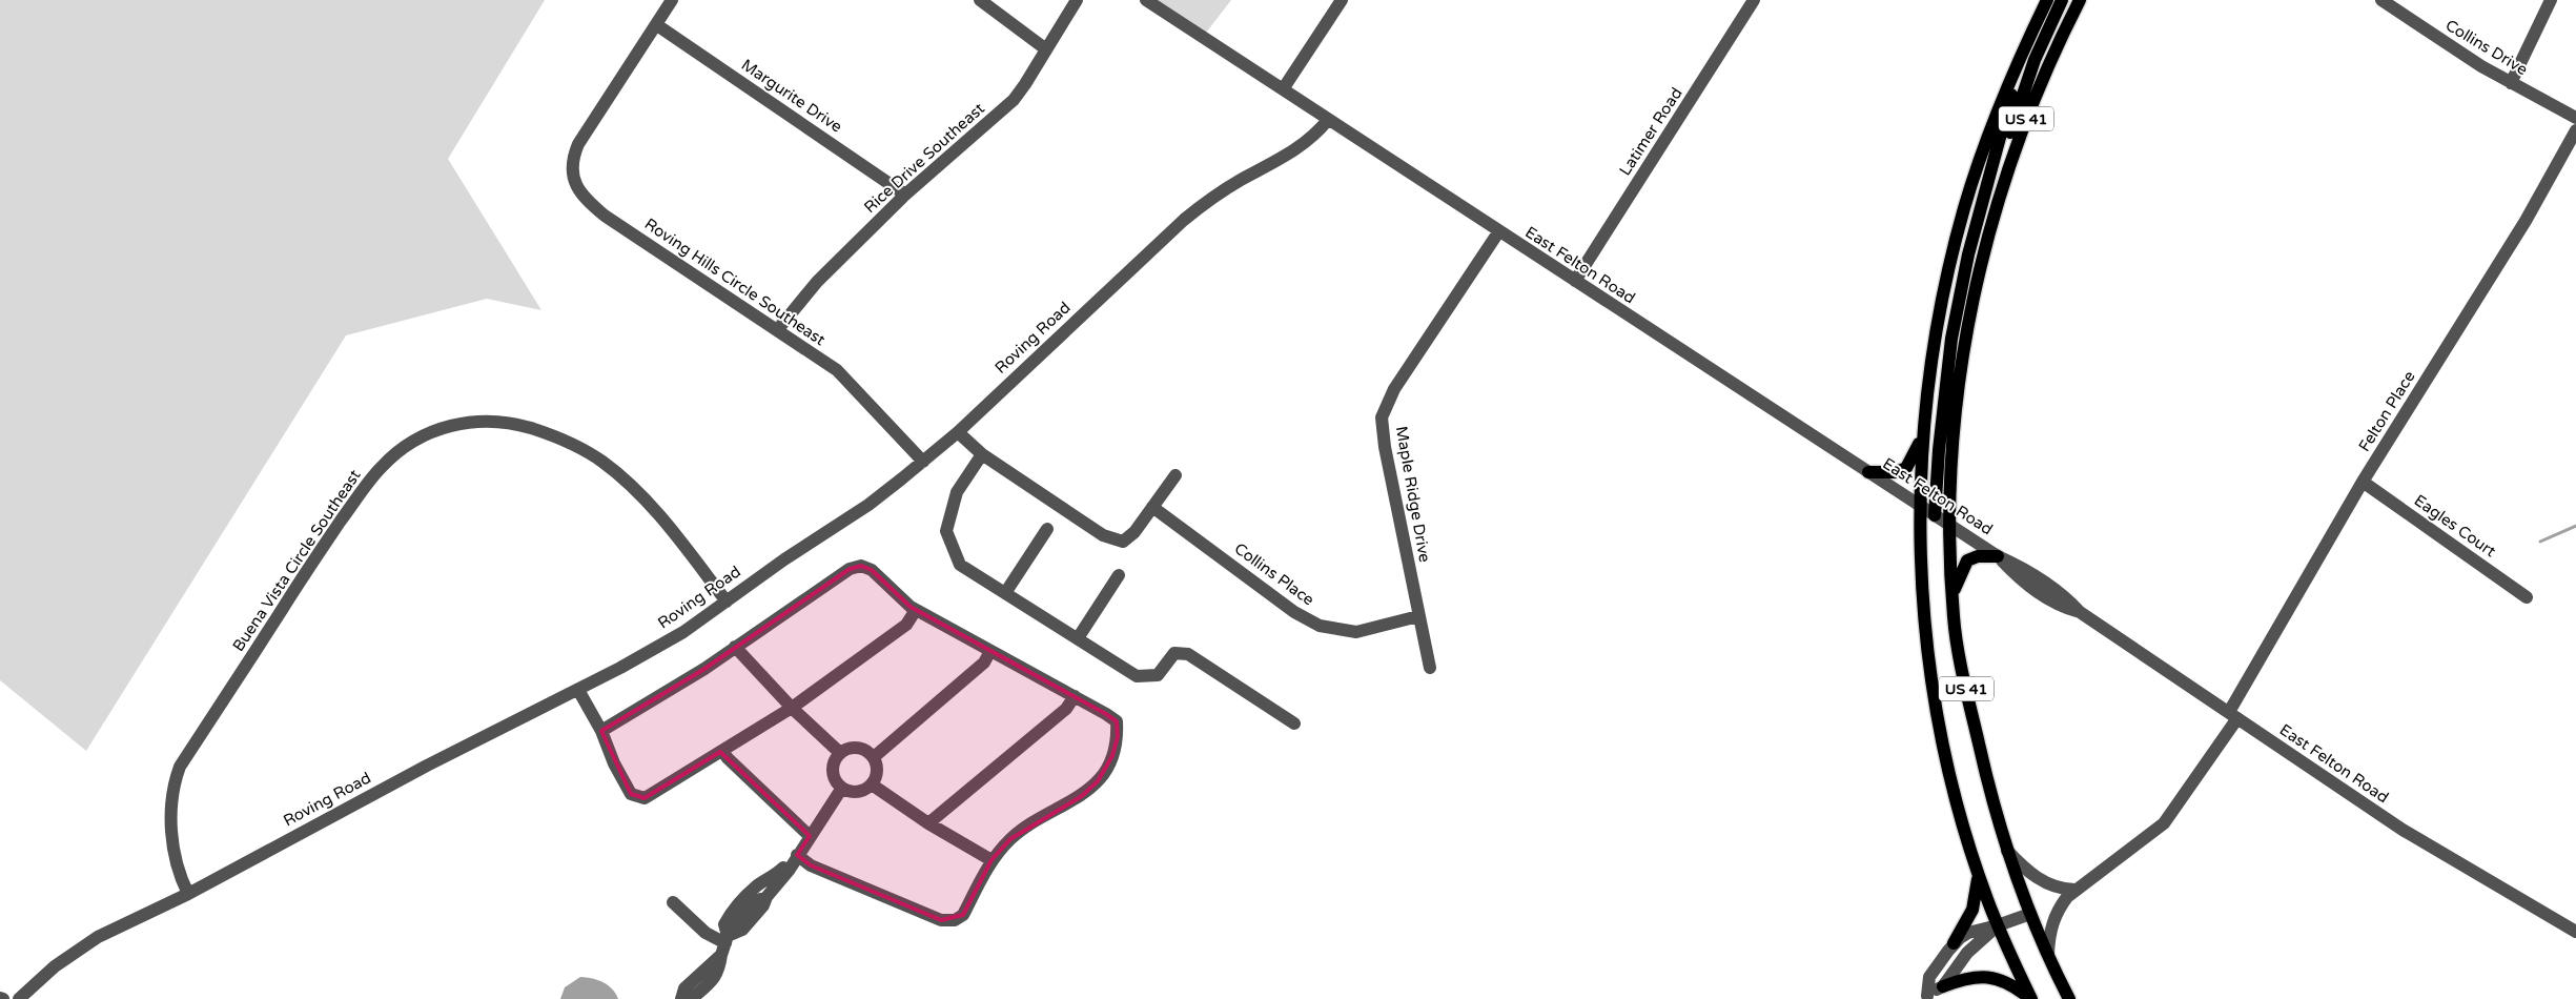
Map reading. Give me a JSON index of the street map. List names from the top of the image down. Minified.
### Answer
{"streets":{"main road":["US 41"],"street":["Collins Drive","Margurite Drive","Latimer Road","Rice Drive Southeast","East Felton Road","Roving Hills Circle Southeast","Roving Road","Felton Place","Maple Ridge Drive","Eagles Court","Buena Vista Circle Southeast","Collins Place"]},"crossings":[["Margurite Drive","Rice Drive Southeast"],["Margurite Drive","Roving Hills Circle Southeast"],["US 41","East Felton Road"],["US 41","Felton Place"],["Latimer Road","East Felton Road"],["Rice Drive Southeast","Roving Hills Circle Southeast"],["East Felton Road","Roving Road"],["East Felton Road","Felton Place"],["East Felton Road","Maple Ridge Drive"],["Roving Hills Circle Southeast","Roving Road"],["Roving Road","Buena Vista Circle Southeast"],["Felton Place","Eagles Court"],["Maple Ridge Drive","Collins Place"]]}
